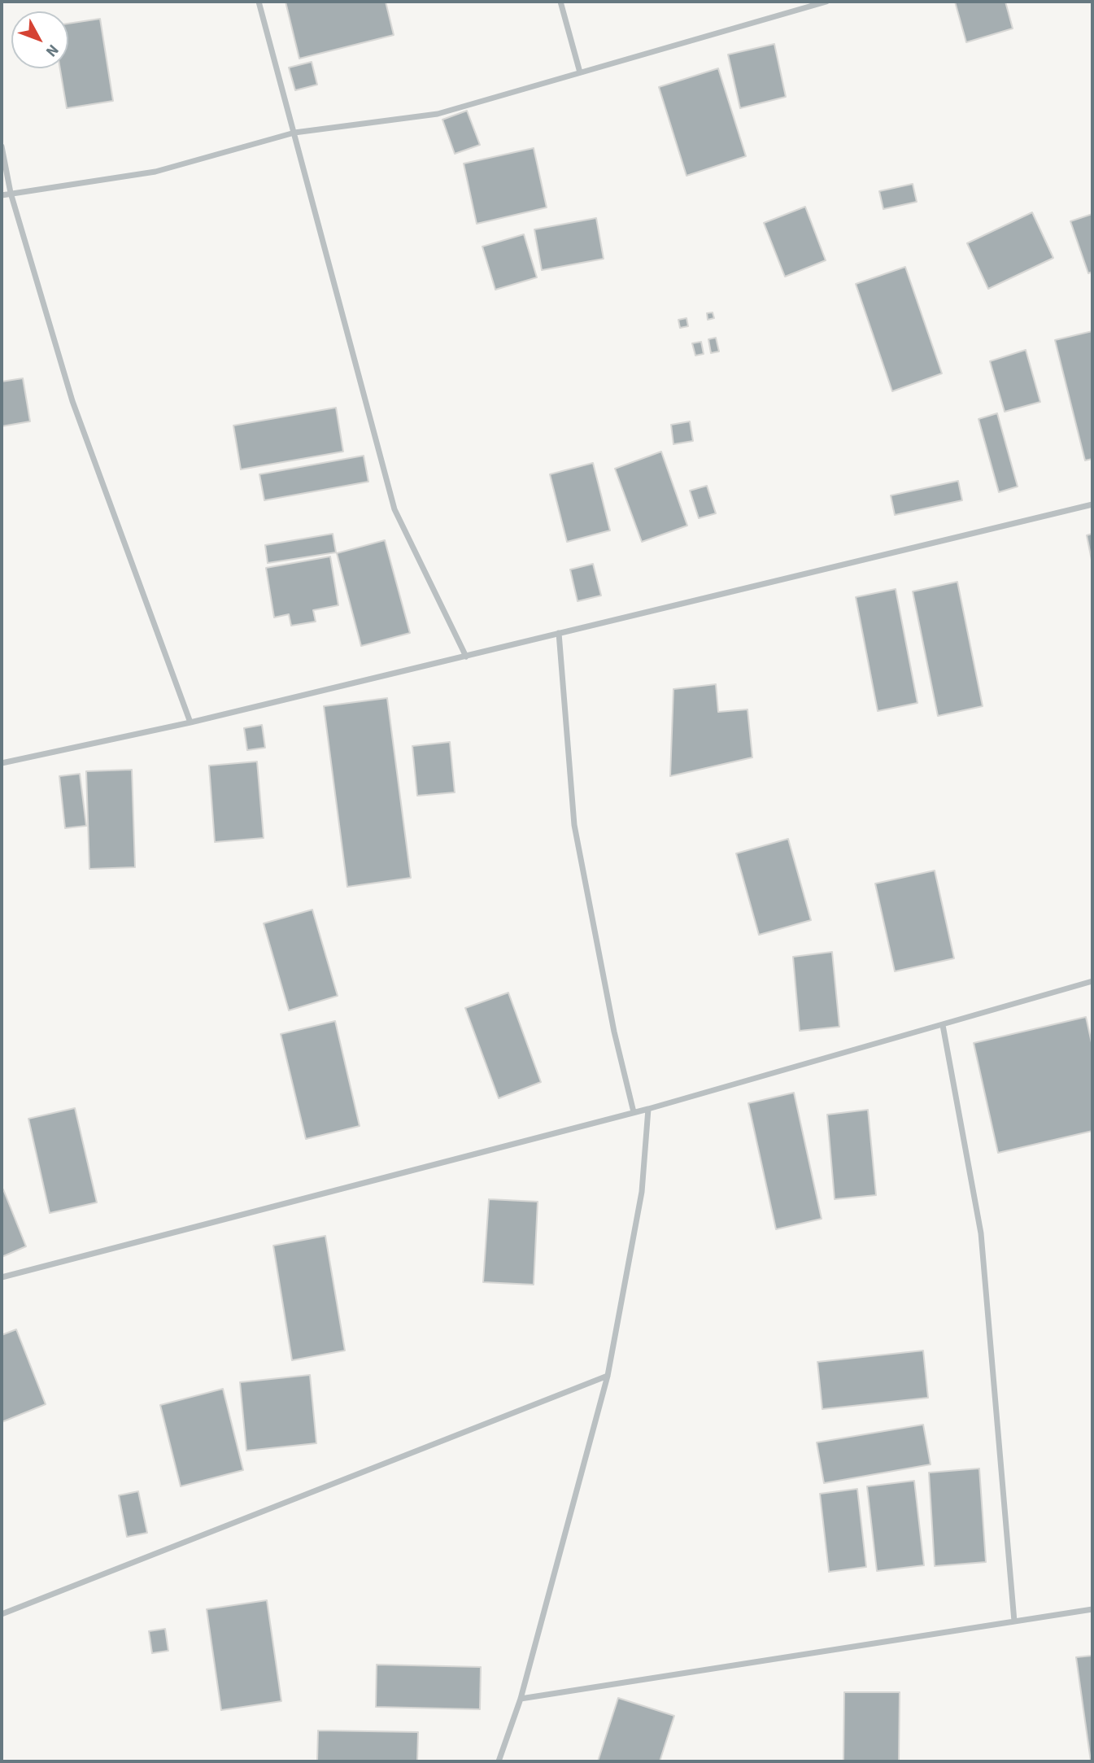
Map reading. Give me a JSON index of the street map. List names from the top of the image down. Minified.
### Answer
{"north":"bottom right"}
